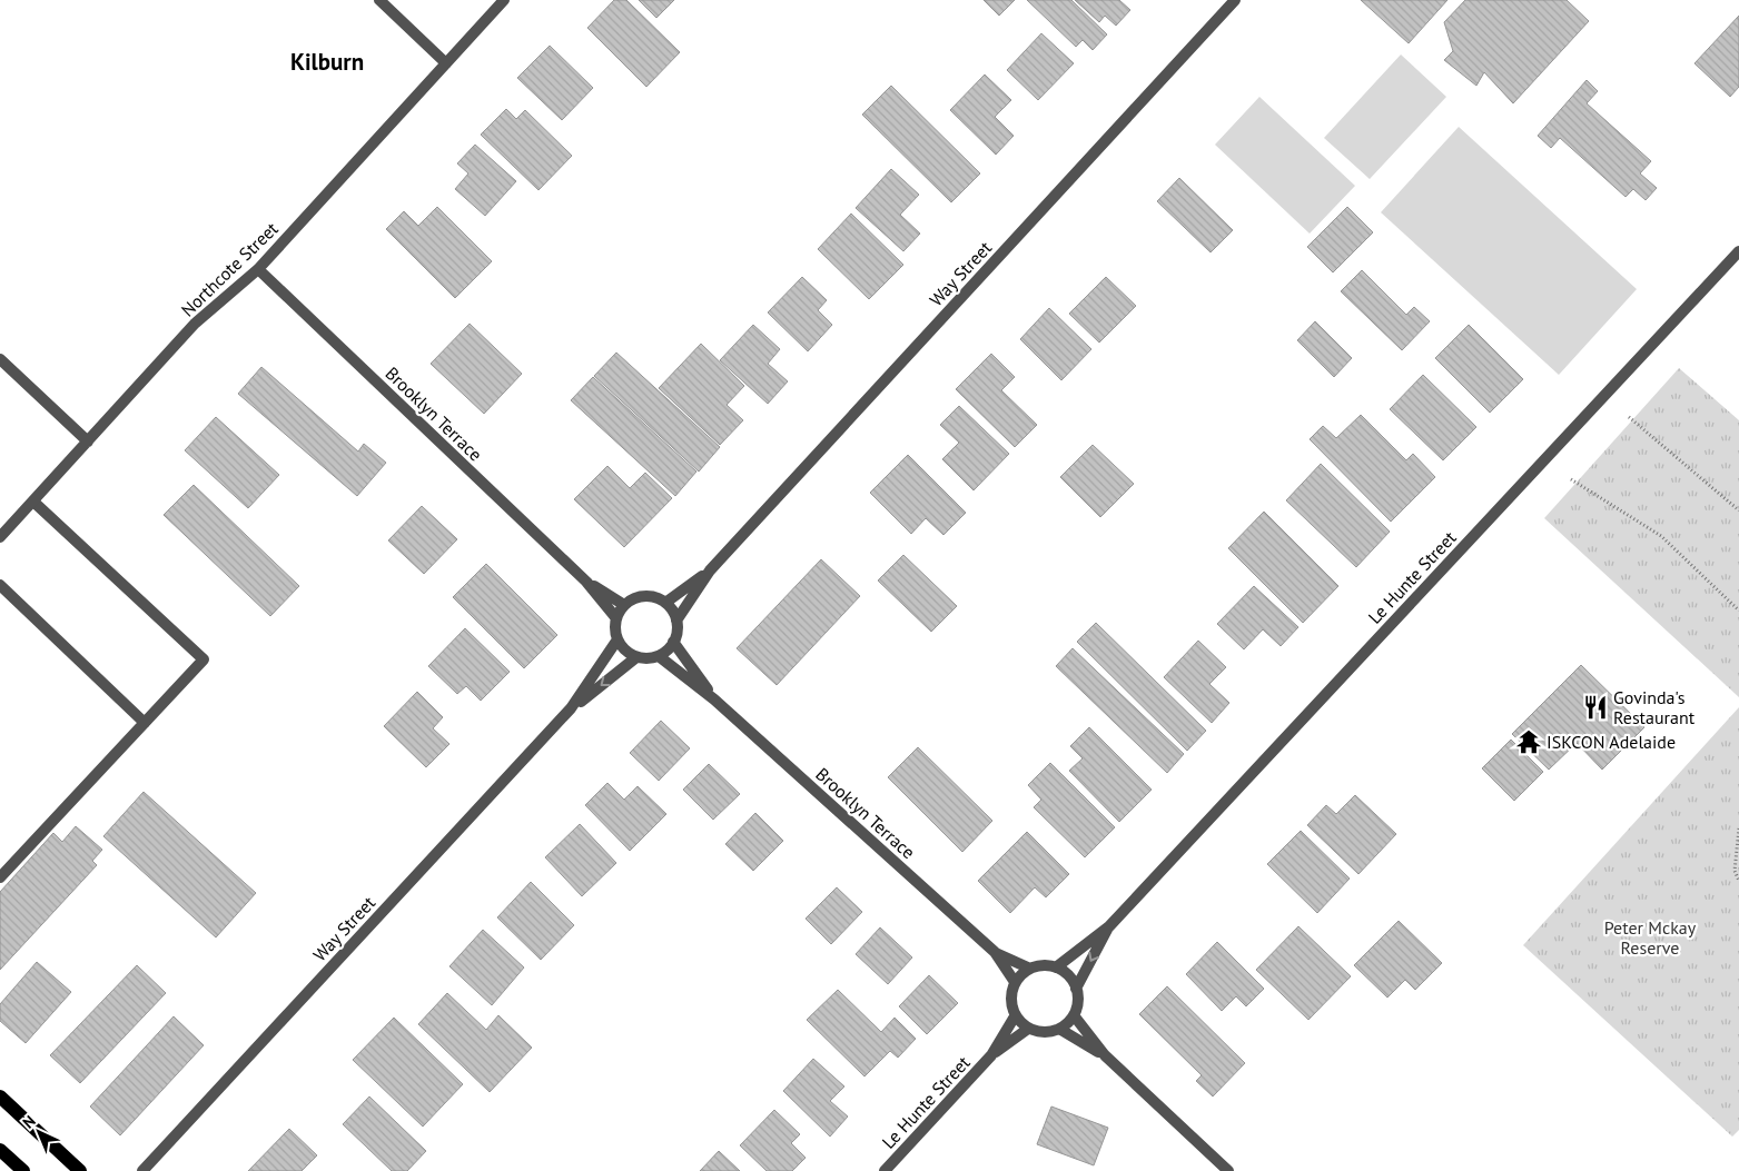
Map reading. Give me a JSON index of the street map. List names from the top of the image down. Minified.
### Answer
{"streets":{"street":["Northcote Street","Way Street","Brooklyn Terrace","Le Hunte Street"]},"crossings":[["Northcote Street","Brooklyn Terrace"],["Way Street","Brooklyn Terrace"],["Brooklyn Terrace","Le Hunte Street"]],"districts":["Kilburn"],"parks":["Peter Mckay Reserve"],"places":{"restaurant":["Govinda's Restaurant"],"temple":["ISKCON Adelaide"]},"north":"top left"}
